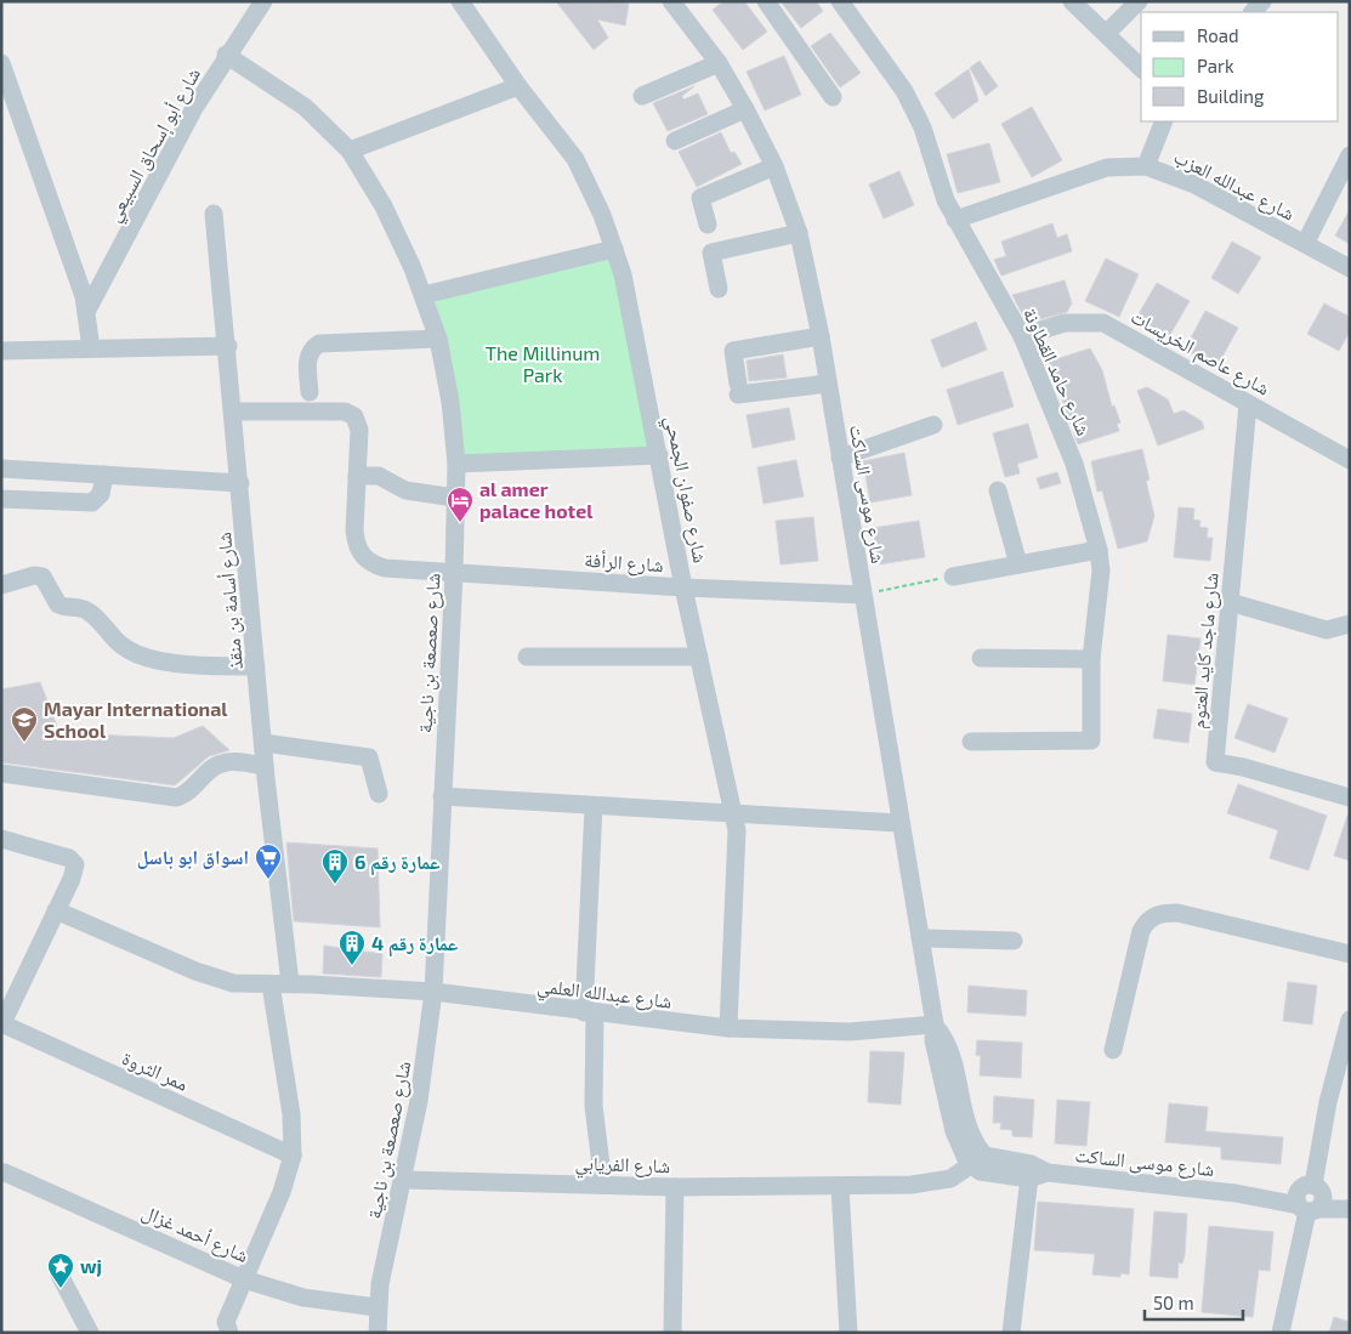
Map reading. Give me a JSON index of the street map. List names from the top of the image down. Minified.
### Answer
{"streets":{"street":["شارع أبو إسحاق السبيعي","شارع عبدالله العزب","شارع عاصم الخريسات","شارع حامد القطاونة","شارع صفوان الجمحي","شارع موسى الساكت","شارع الرأفة","شارع أسامة بن منقذ","شارع ماجد كايد العتوم","شارع صعصعة بن ناجية","شارع عبدالله العلمي","ممر الثروة","شارع الفريابي","شارع أحمد غزال"]},"crossings":[["شارع أبو إسحاق السبيعي","شارع صعصعة بن ناجية"],["شارع عبدالله العزب","شارع حامد القطاونة"],["شارع عاصم الخريسات","شارع حامد القطاونة"],["شارع عاصم الخريسات","شارع ماجد كايد العتوم"],["شارع صفوان الجمحي","شارع الرأفة"],["شارع صفوان الجمحي","شارع عبدالله العلمي"],["شارع موسى الساكت","شارع الرأفة"],["شارع موسى الساكت","شارع عبدالله العلمي"],["شارع موسى الساكت","شارع الفريابي"],["شارع الرأفة","شارع أسامة بن منقذ"],["شارع الرأفة","شارع صعصعة بن ناجية"],["شارع أسامة بن منقذ","شارع عبدالله العلمي"],["شارع صعصعة بن ناجية","شارع عبدالله العلمي"],["شارع صعصعة بن ناجية","شارع الفريابي"],["شارع صعصعة بن ناجية","شارع أحمد غزال"],["شارع عبدالله العلمي","ممر الثروة"]],"parks":["The Millinum Park"],"places":{"hotel":["al amer palace hotel"],"school or university":["Mayar International School"],"supermarket":["اسواق ابو باسل"],"building":["عمارة رقم 6","عمارة رقم 4"],"place":["wj"]},"legend":["Road","Park","Building"],"scale_bar":"50 m"}
